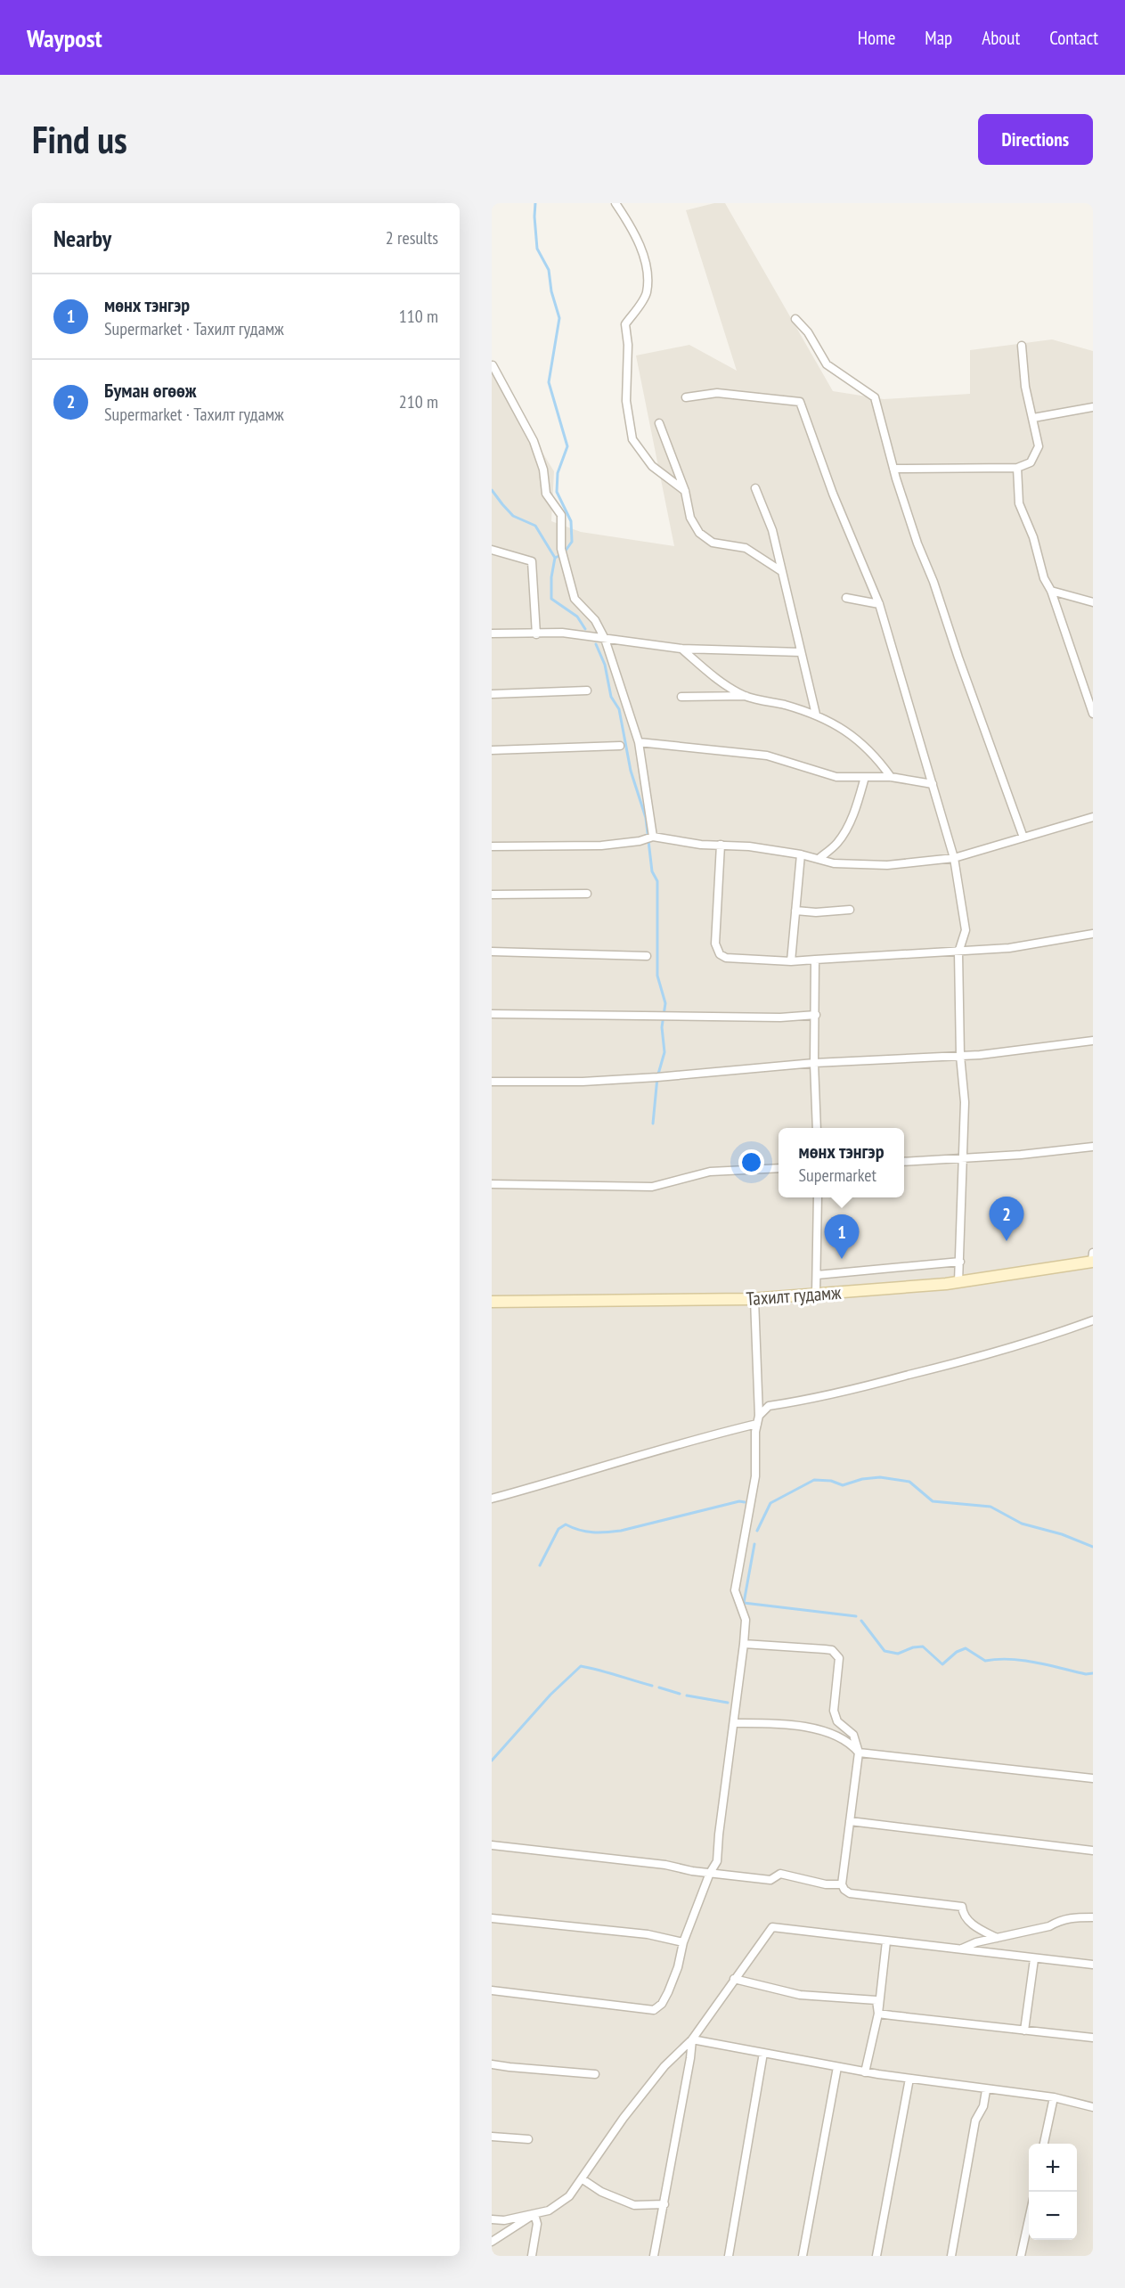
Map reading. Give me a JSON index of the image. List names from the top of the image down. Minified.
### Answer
{"streets":{"main road":["Тахилт гудамж"]},"page":{"header":"Waypost","nav":["Home","Map","About","Contact"],"buttons":"Directions","title":"Find us","heading":["Nearby","2 results"],"list":[{"mark":"1","name":"мөнх тэнгэр","note":"Supermarket · Тахилт гудамж","value":"110 m"},{"mark":"2","name":"Буман өгөөж","note":"Supermarket · Тахилт гудамж","value":"210 m"}],"popup":["мөнх тэнгэр","Supermarket"],"pins":["2","1"],"map_buttons":["+","−"]}}
